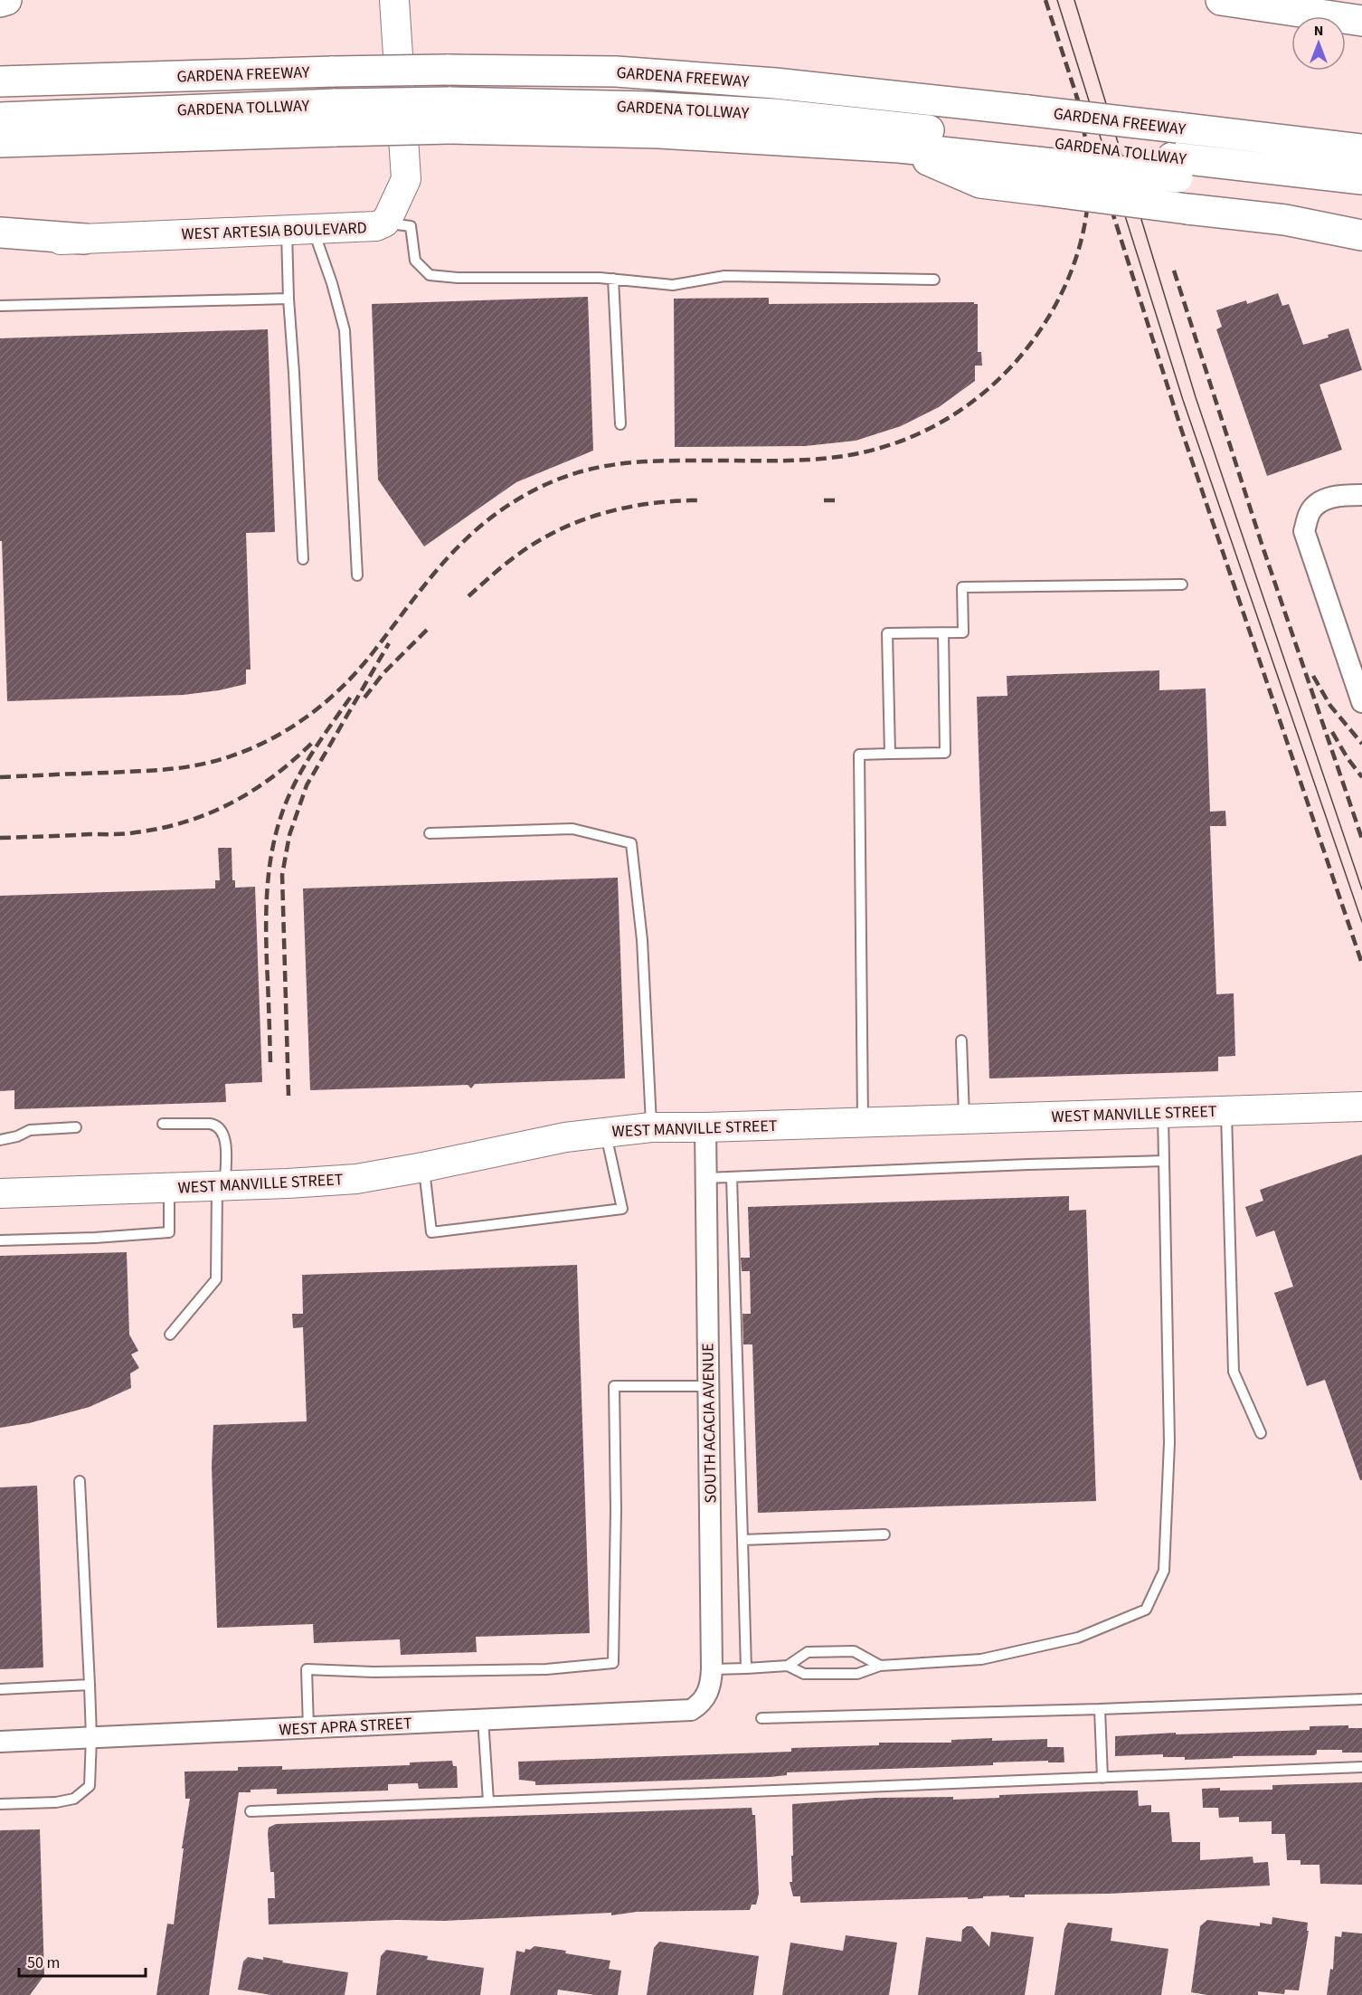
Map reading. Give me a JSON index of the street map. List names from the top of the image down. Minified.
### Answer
{"streets":{"main road":["GARDENA FREEWAY","GARDENA TOLLWAY"],"street":["WEST ARTESIA BOULEVARD","WEST MANVILLE STREET","SOUTH ACACIA AVENUE","WEST APRA STREET"]},"crossings":[["GARDENA FREEWAY","GARDENA TOLLWAY"],["WEST MANVILLE STREET","SOUTH ACACIA AVENUE"],["SOUTH ACACIA AVENUE","WEST APRA STREET"]],"scale_bar":"50 m","north":"top"}
